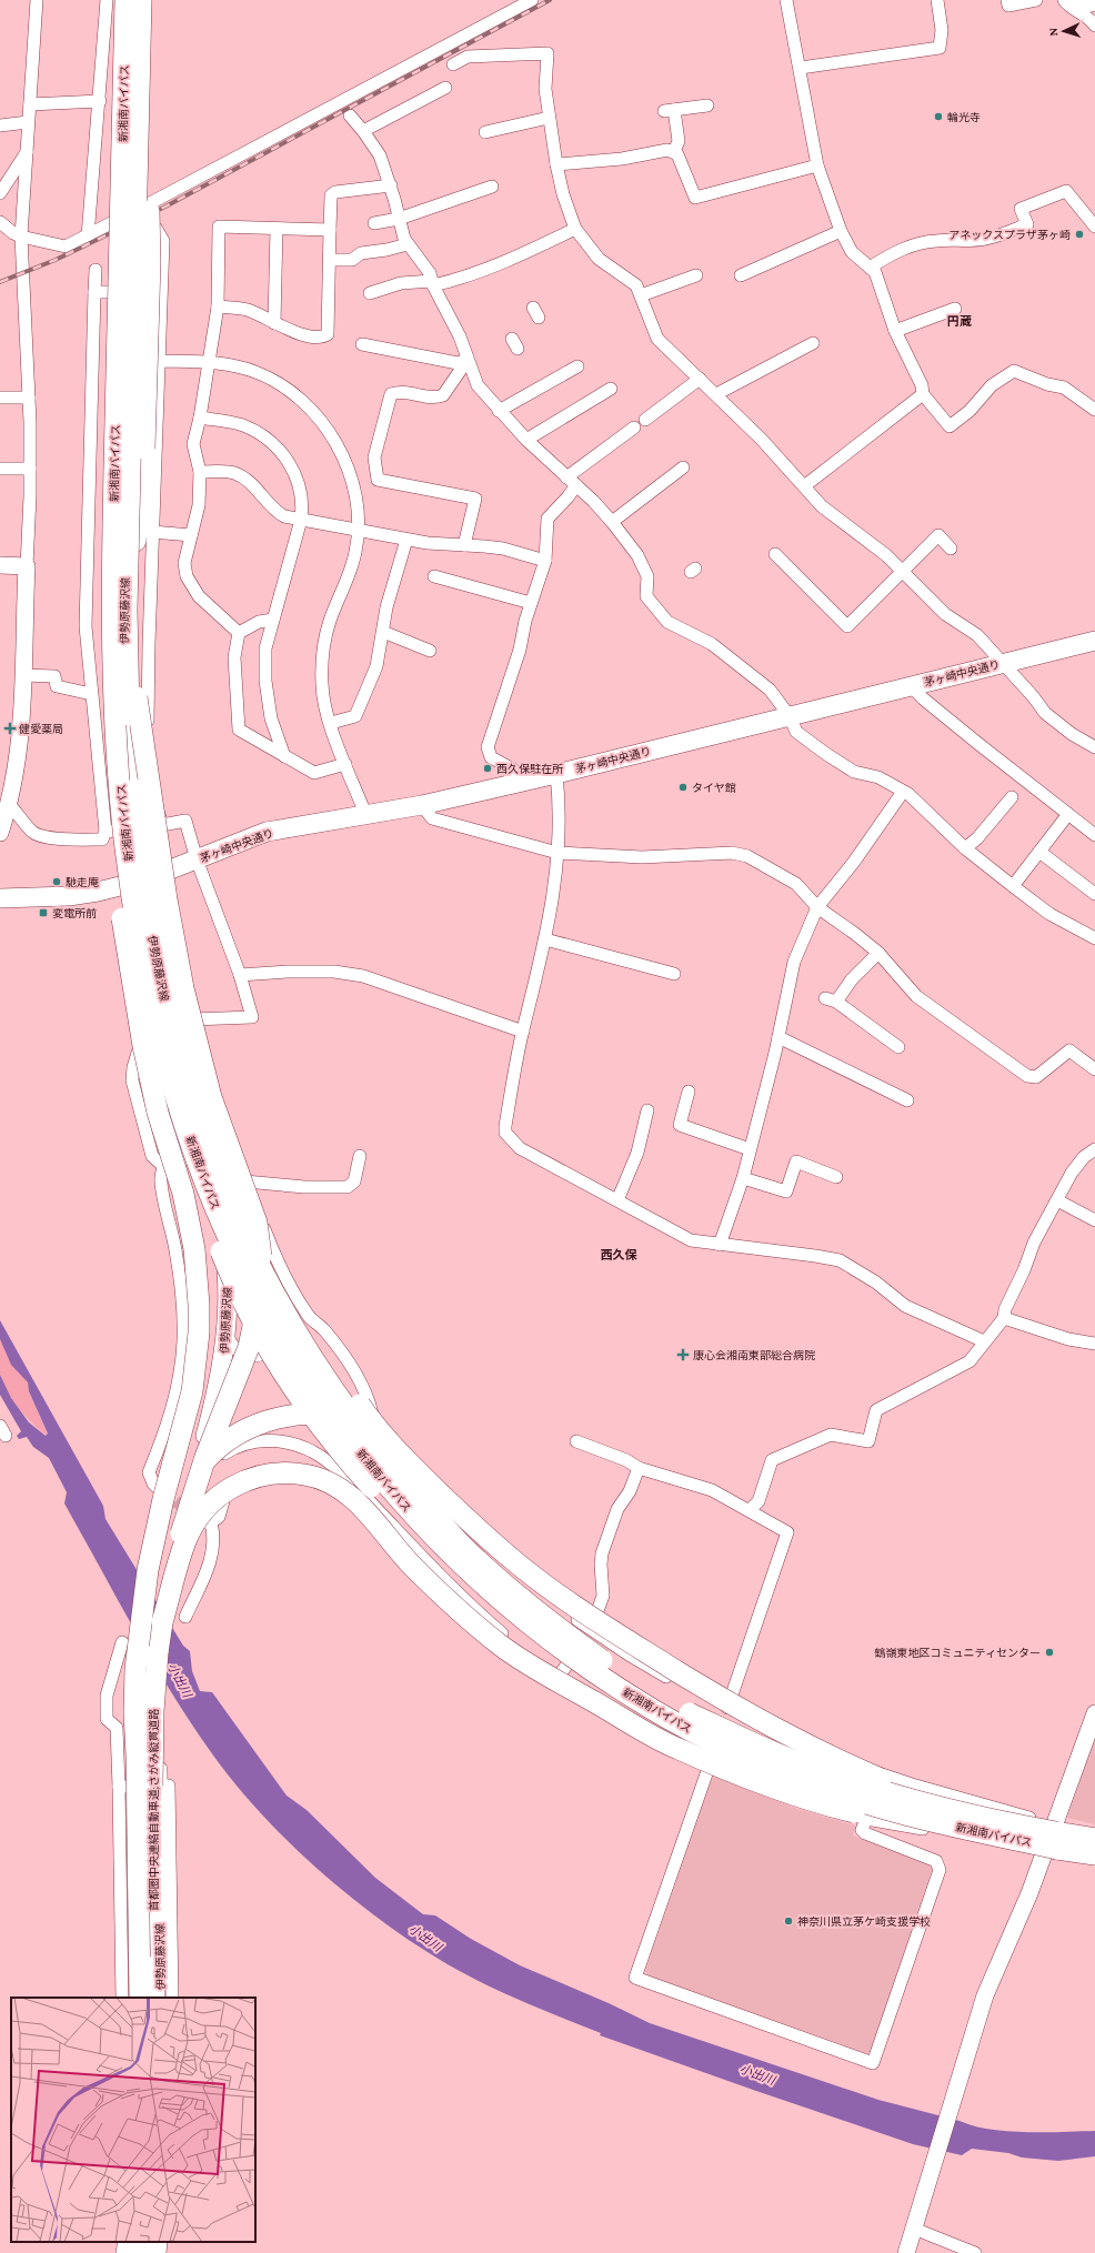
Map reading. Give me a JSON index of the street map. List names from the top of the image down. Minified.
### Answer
{"streets":{"highway":["新湘南バイパス","首都圏中央連絡自動車道;さがみ縦貫道路"],"main road":["伊勢原藤沢線","茅ヶ崎中央通り"]},"crossings":[["新湘南バイパス","伊勢原藤沢線"],["伊勢原藤沢線","茅ヶ崎中央通り"],["伊勢原藤沢線","首都圏中央連絡自動車道;さがみ縦貫道路"]],"districts":["円蔵","西久保"],"water":["小出川"],"places":{"other":["輪光寺","アネックスプラザ茅ヶ崎","西久保駐在所","タイヤ館","馳走庵","鶴嶺東地区コミュニティセンター","神奈川県立茅ケ崎支援学校"],"health":["健愛薬局","康心会湘南東部総合病院"],"transit":["変電所前"]},"north":"left"}
